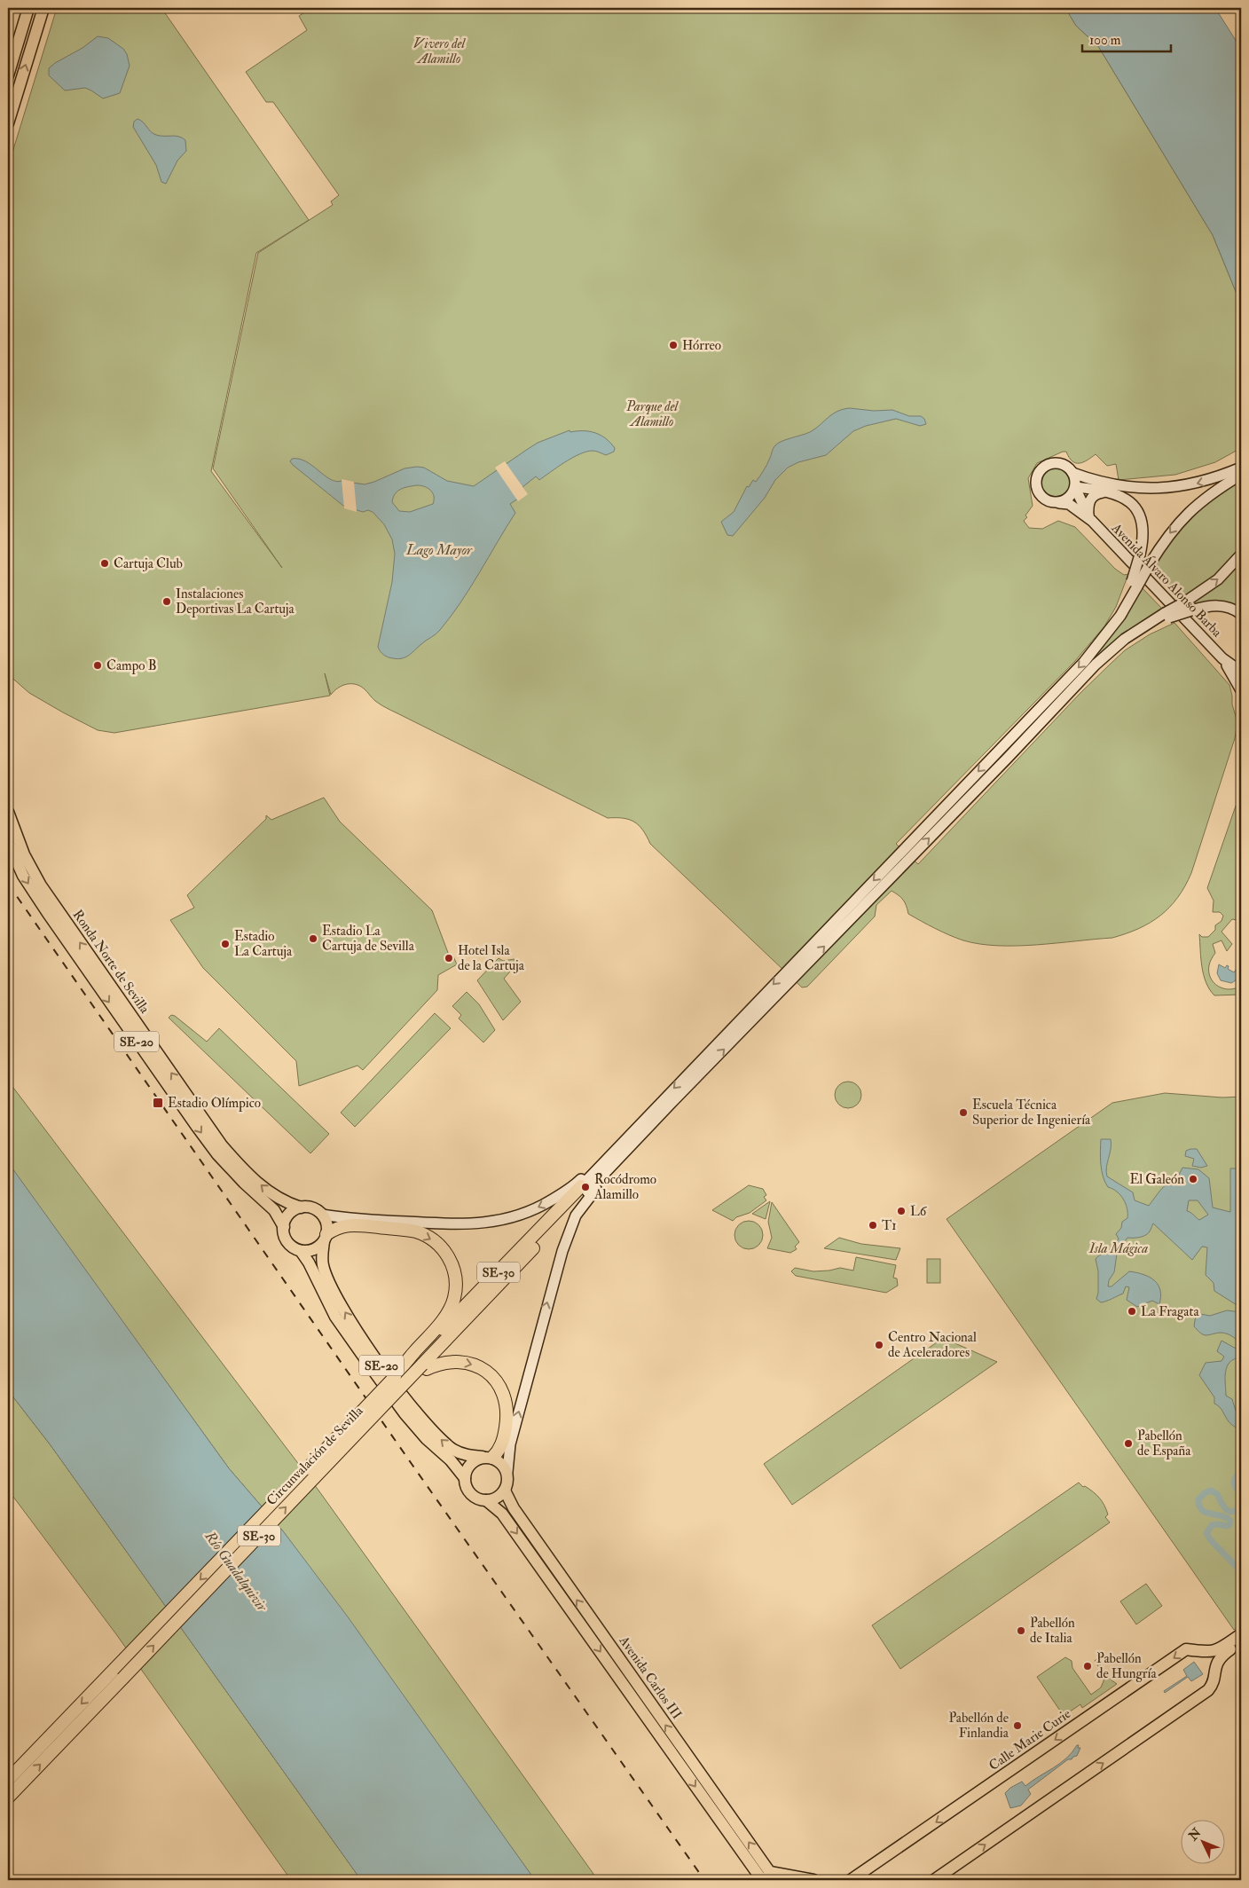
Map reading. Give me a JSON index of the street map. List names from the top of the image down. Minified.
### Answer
{"streets":{"highway":["SE-30","Circunvalación de Sevilla"],"main road":["Avenida Álvaro Alonso Barba","Ronda Norte de Sevilla","SE-20","Avenida Carlos III","Calle Marie Curie"]},"crossings":[["Ronda Norte de Sevilla","SE-20"],["Ronda Norte de Sevilla","Avenida Carlos III"],["SE-20","Avenida Carlos III"]],"water":["Lago Mayor","Río Guadalquivir"],"parks":["Vivero del Alamillo","Parque del Alamillo","Isla Mágica"],"places":{"other":["Hórreo","Cartuja Club","Instalaciones Deportivas La Cartuja","Campo B","Estadio La Cartuja de Sevilla","Estadio La Cartuja","Hotel Isla de la Cartuja","Escuela Técnica Superior de Ingeniería","El Galeón","Rocódromo Alamillo","L6","T1","La Fragata","Centro Nacional de Aceleradores","Pabellón de España","Pabellón de Italia","Pabellón de Hungría","Pabellón de Finlandia"],"transit":["Estadio Olímpico"]},"scale_bar":"100 m","north":"top left"}
